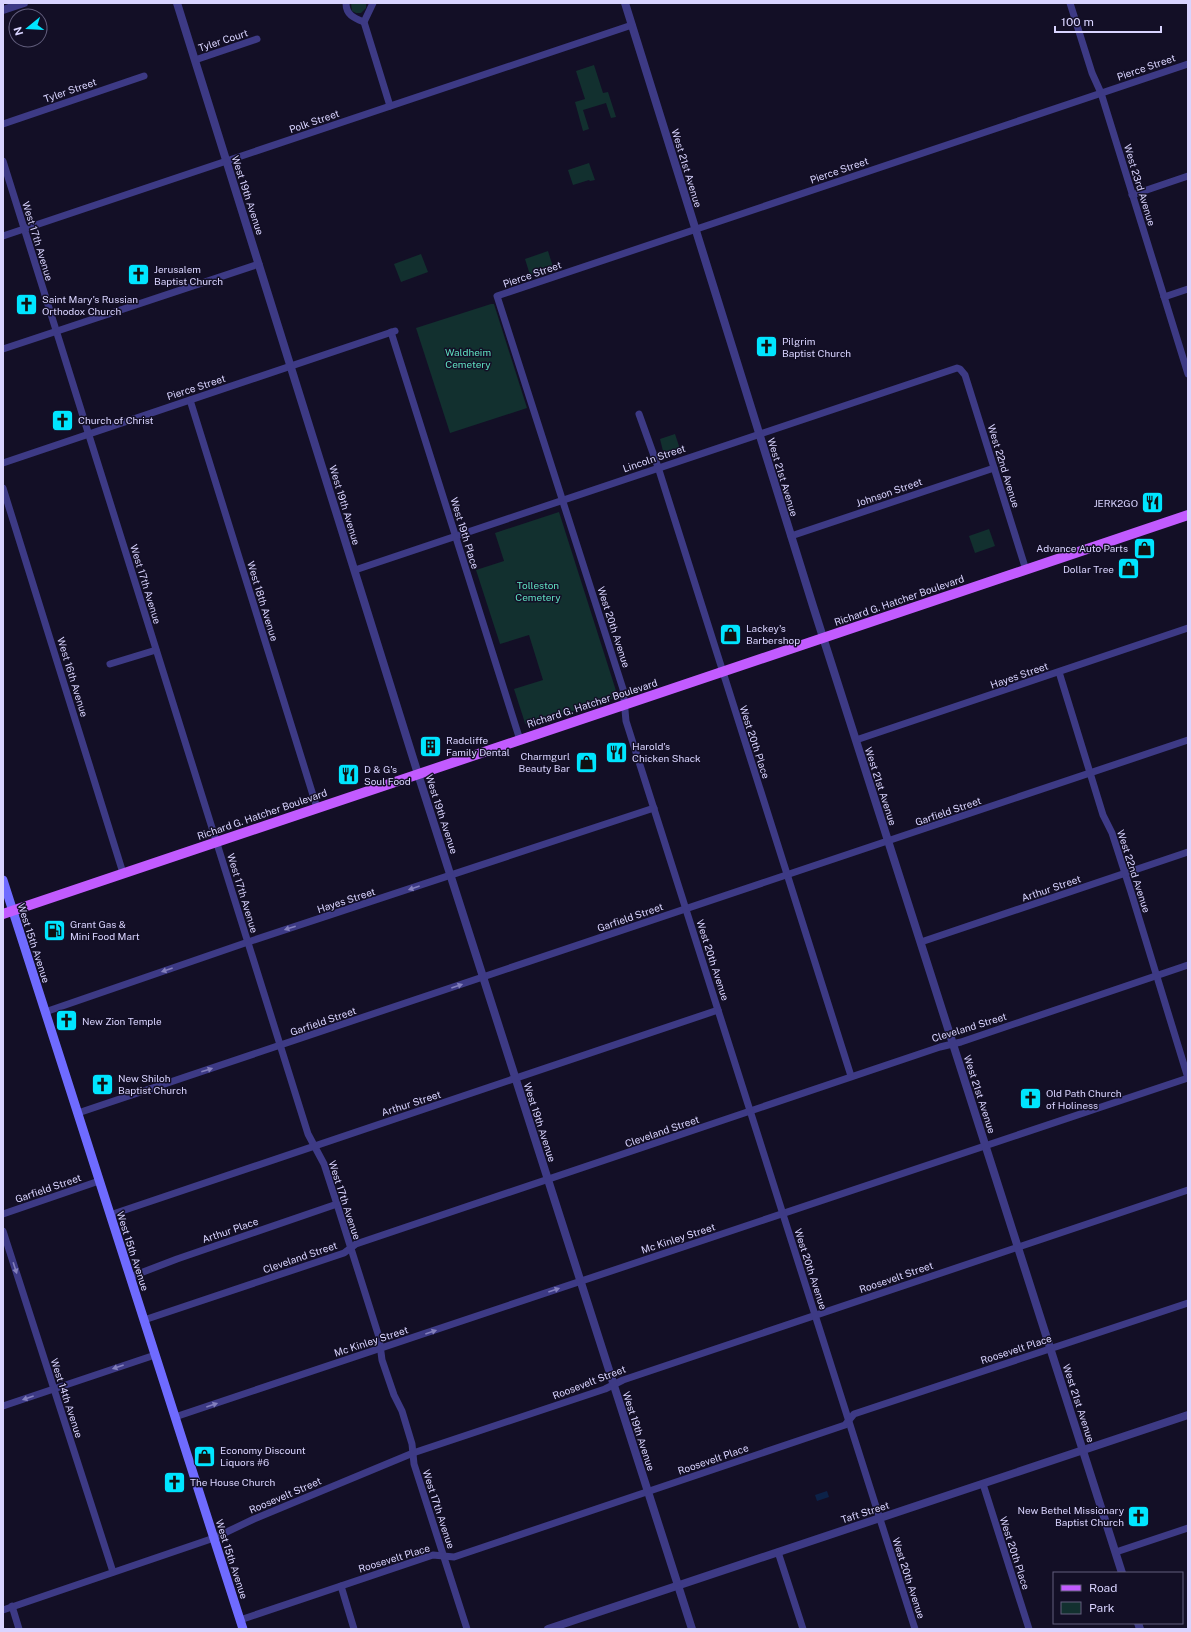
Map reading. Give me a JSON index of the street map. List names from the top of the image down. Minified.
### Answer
{"streets":{"main road":["Richard G. Hatcher Boulevard","West 15th Avenue"],"street":["Tyler Court","Pierce Street","Tyler Street","Polk Street","West 21st Avenue","West 23rd Avenue","West 19th Avenue","West 17th Avenue","Lincoln Street","West 22nd Avenue","Johnson Street","West 19th Place","West 18th Avenue","West 20th Avenue","Hayes Street","West 16th Avenue","West 20th Place","Garfield Street","Arthur Street","Cleveland Street","Arthur Place","Mc Kinley Street","Roosevelt Street","Roosevelt Place","West 14th Avenue","Taft Street"]},"crossings":[["Tyler Court","West 19th Avenue"],["Pierce Street","West 21st Avenue"],["Pierce Street","West 23rd Avenue"],["Pierce Street","West 19th Avenue"],["Pierce Street","West 17th Avenue"],["Pierce Street","West 19th Place"],["Pierce Street","West 18th Avenue"],["Pierce Street","West 20th Avenue"],["Polk Street","West 21st Avenue"],["Polk Street","West 19th Avenue"],["Polk Street","West 17th Avenue"],["West 21st Avenue","Lincoln Street"],["West 21st Avenue","Johnson Street"],["West 21st Avenue","Richard G. Hatcher Boulevard"],["West 21st Avenue","Hayes Street"],["West 21st Avenue","Garfield Street"],["West 21st Avenue","Arthur Street"],["West 21st Avenue","Cleveland Street"],["West 21st Avenue","Mc Kinley Street"],["West 21st Avenue","Roosevelt Street"],["West 21st Avenue","Roosevelt Place"],["West 21st Avenue","Taft Street"],["West 19th Avenue","Lincoln Street"],["West 19th Avenue","Richard G. Hatcher Boulevard"],["West 19th Avenue","Hayes Street"],["West 19th Avenue","Garfield Street"],["West 19th Avenue","Arthur Street"],["West 19th Avenue","Cleveland Street"],["West 19th Avenue","Mc Kinley Street"],["West 19th Avenue","Roosevelt Street"],["West 19th Avenue","Roosevelt Place"],["West 19th Avenue","Taft Street"],["West 17th Avenue","Richard G. Hatcher Boulevard"],["West 17th Avenue","Hayes Street"],["West 17th Avenue","Garfield Street"],["West 17th Avenue","Arthur Street"],["West 17th Avenue","Cleveland Street"],["West 17th Avenue","Arthur Place"],["West 17th Avenue","Mc Kinley Street"],["West 17th Avenue","Roosevelt Street"],["West 17th Avenue","Roosevelt Place"],["Lincoln Street","West 22nd Avenue"],["Lincoln Street","West 19th Place"],["Lincoln Street","West 20th Avenue"],["Lincoln Street","West 20th Place"],["West 22nd Avenue","Johnson Street"],["West 22nd Avenue","Richard G. Hatcher Boulevard"],["West 22nd Avenue","Hayes Street"],["West 22nd Avenue","Garfield Street"],["West 22nd Avenue","Arthur Street"],["West 22nd Avenue","Cleveland Street"],["West 22nd Avenue","Mc Kinley Street"],["West 19th Place","Richard G. Hatcher Boulevard"],["Richard G. Hatcher Boulevard","West 18th Avenue"],["Richard G. Hatcher Boulevard","West 20th Avenue"],["Richard G. Hatcher Boulevard","West 16th Avenue"],["Richard G. Hatcher Boulevard","West 20th Place"],["Richard G. Hatcher Boulevard","West 15th Avenue"],["West 20th Avenue","Hayes Street"],["West 20th Avenue","Garfield Street"],["West 20th Avenue","Arthur Street"],["West 20th Avenue","Cleveland Street"],["West 20th Avenue","Mc Kinley Street"],["West 20th Avenue","Roosevelt Street"],["West 20th Avenue","Roosevelt Place"],["West 20th Avenue","Taft Street"],["Hayes Street","West 15th Avenue"],["West 20th Place","Garfield Street"],["West 20th Place","Cleveland Street"],["West 20th Place","Taft Street"],["Garfield Street","West 15th Avenue"],["Arthur Street","West 15th Avenue"],["West 15th Avenue","Cleveland Street"],["West 15th Avenue","Arthur Place"],["West 15th Avenue","Mc Kinley Street"],["West 15th Avenue","Roosevelt Street"],["West 15th Avenue","Roosevelt Place"],["Roosevelt Street","West 14th Avenue"]],"one_way":["Hayes Street","Mc Kinley Street","West 14th Avenue"],"parks":["Waldheim Cemetery","Tolleston Cemetery"],"places":{"church":["Jerusalem Baptist Church","Saint Mary's Russian Orthodox Church","Pilgrim Baptist Church","Church of Christ","New Zion Temple","New Shiloh Baptist Church","Old Path Church of Holiness","The House Church","New Bethel Missionary Baptist Church"],"restaurant":["JERK2GO","Harold's Chicken Shack","D & G's Soul Food"],"shop":["Advance Auto Parts","Dollar Tree","Lackey's Barbershop","Charmgurl Beauty Bar","Economy Discount Liquors #6"],"building":["Radcliffe Family Dental"],"fuel station":["Grant Gas & Mini Food Mart"]},"legend":["Road","Park"],"scale_bar":"100 m","north":"left"}
